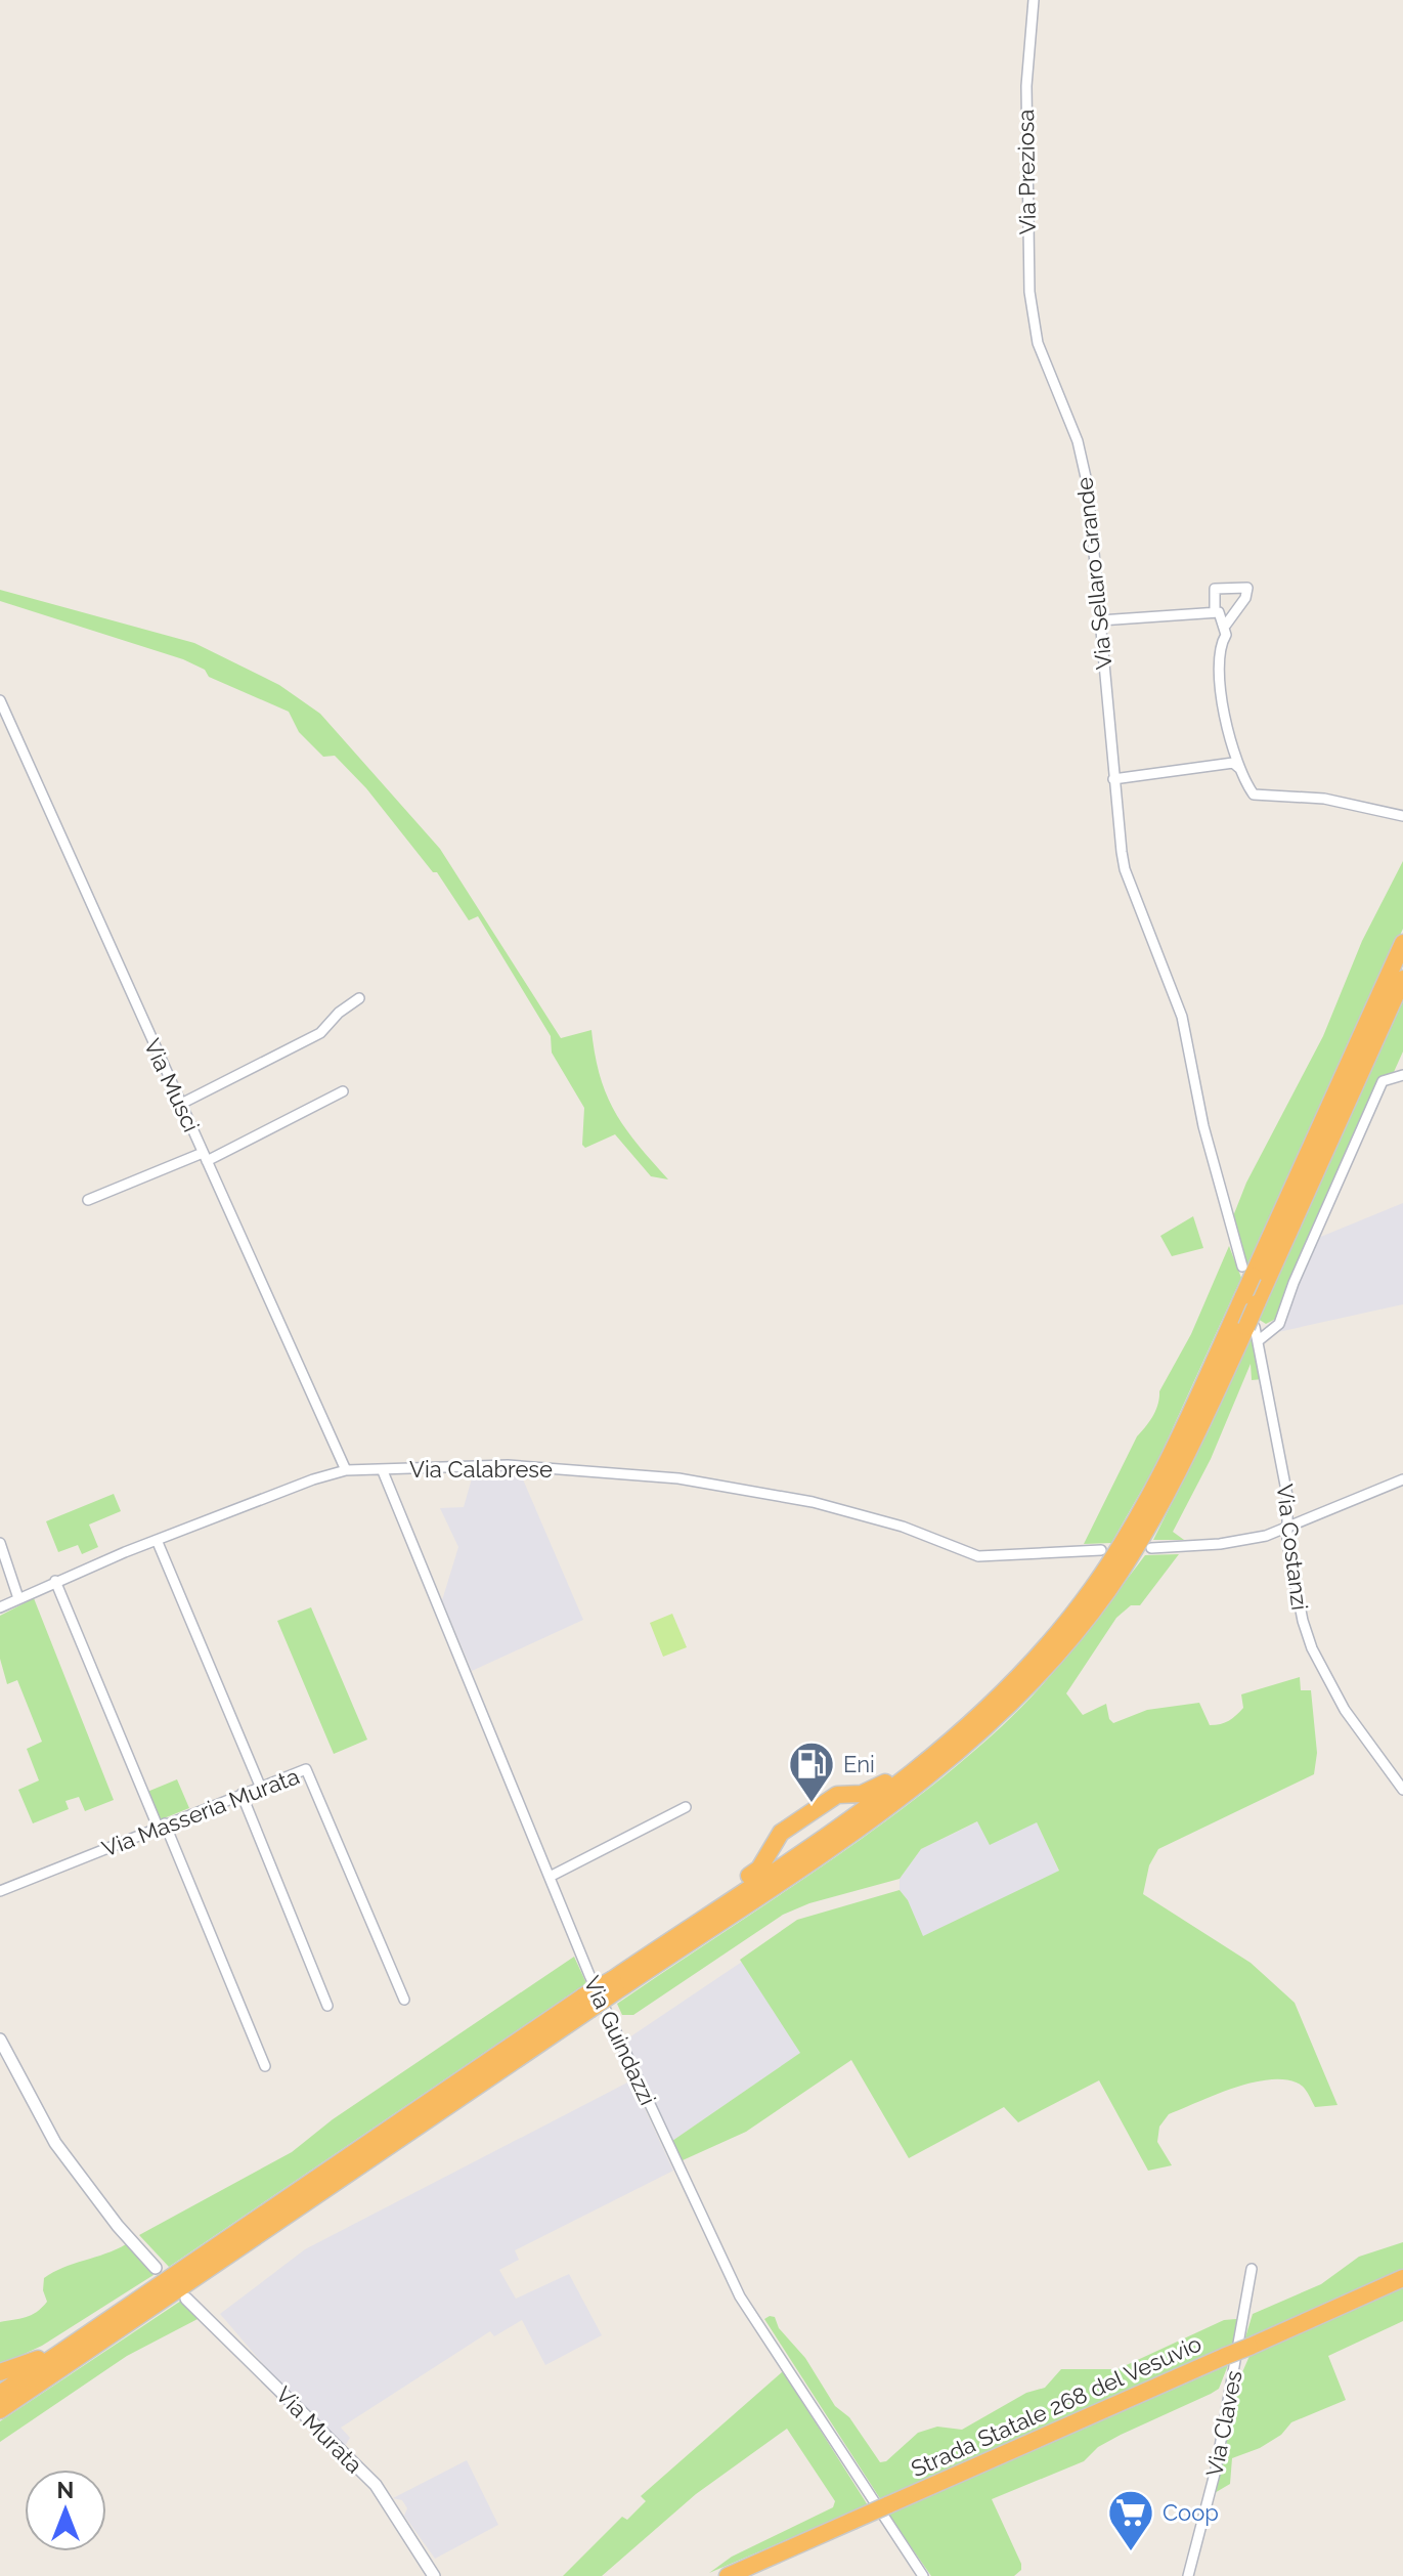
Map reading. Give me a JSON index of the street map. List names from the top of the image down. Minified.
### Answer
{"streets":{"highway":["Strada Statale 268 del Vesuvio"],"street":["Via Preziosa","Via Sellaro Grande","Via Musci","Via Calabrese","Via Costanzi","Via Masseria Murata","Via Guindazzi","Via Claves","Via Murata"]},"crossings":[["Via Preziosa","Via Sellaro Grande"],["Via Musci","Via Calabrese"],["Via Calabrese","Via Guindazzi"]],"places":{"fuel station":["Eni"],"supermarket":["Coop"]},"north":"top"}
